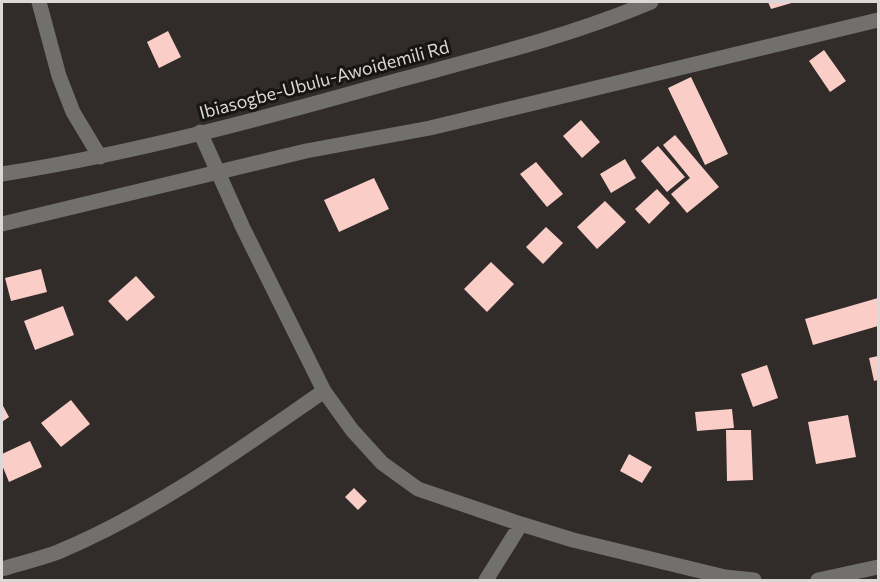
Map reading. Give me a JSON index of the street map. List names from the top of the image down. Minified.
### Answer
{"streets":{"street":["Ibiasogbe-Ubulu-Awoidemili Rd"]}}
